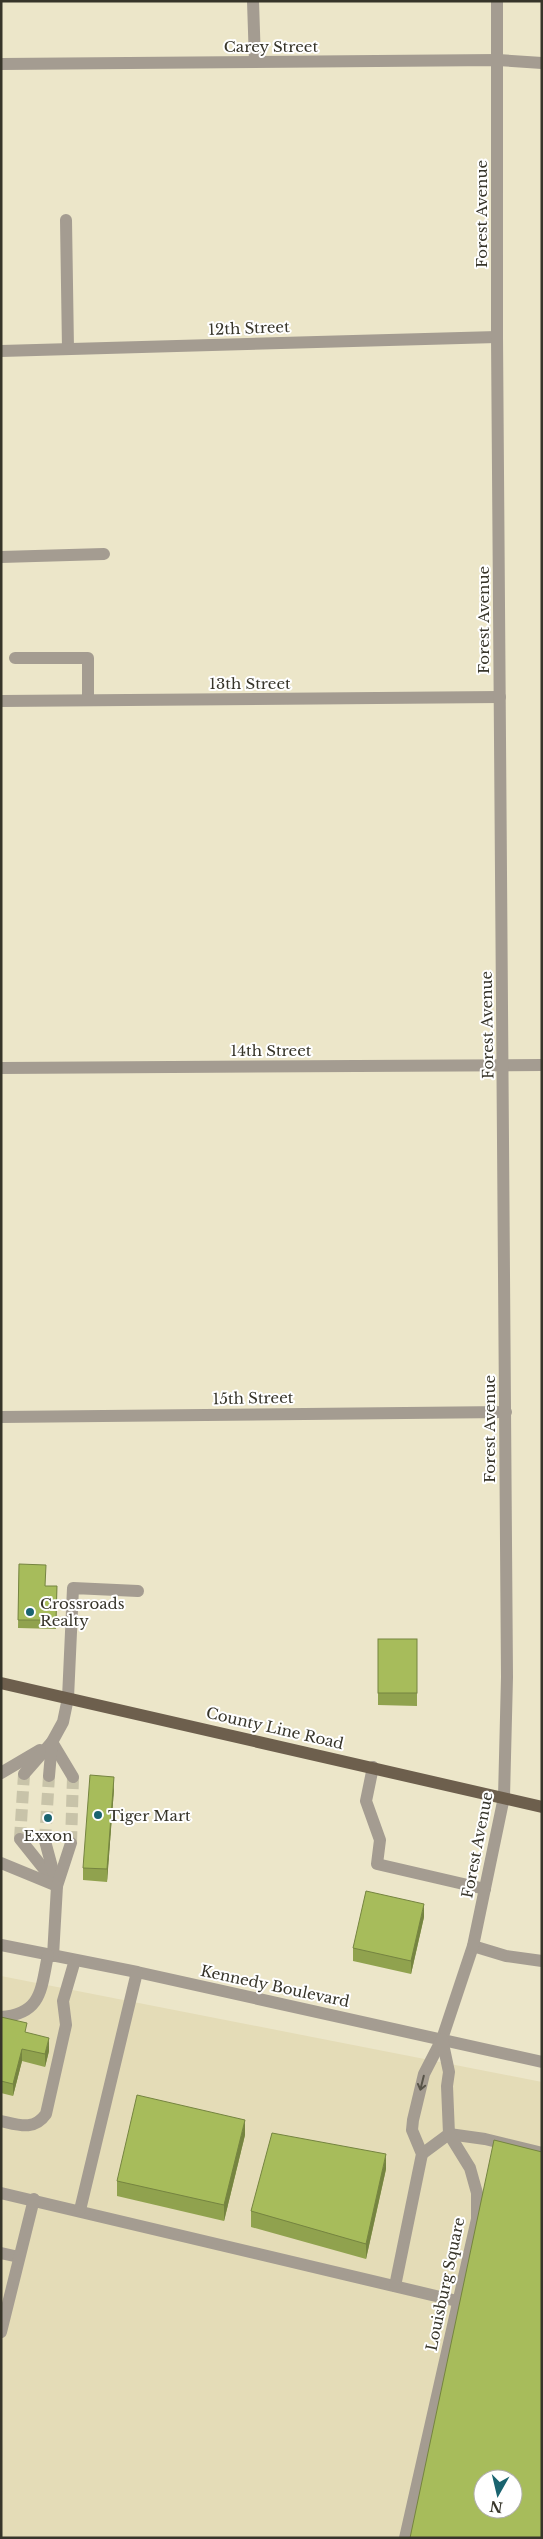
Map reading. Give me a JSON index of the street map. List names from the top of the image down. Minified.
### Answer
{"streets":{"main road":["County Line Road"],"street":["Carey Street","Forest Avenue","12th Street","13th Street","14th Street","15th Street","Kennedy Boulevard","Louisburg Square"]},"crossings":[["Carey Street","Forest Avenue"],["Forest Avenue","12th Street"],["Forest Avenue","13th Street"],["Forest Avenue","14th Street"],["Forest Avenue","15th Street"],["Forest Avenue","County Line Road"],["Forest Avenue","Kennedy Boulevard"],["Forest Avenue","Louisburg Square"],["Kennedy Boulevard","Louisburg Square"]],"places":["Crossroads Realty","Tiger Mart","Exxon"],"north":"bottom"}
